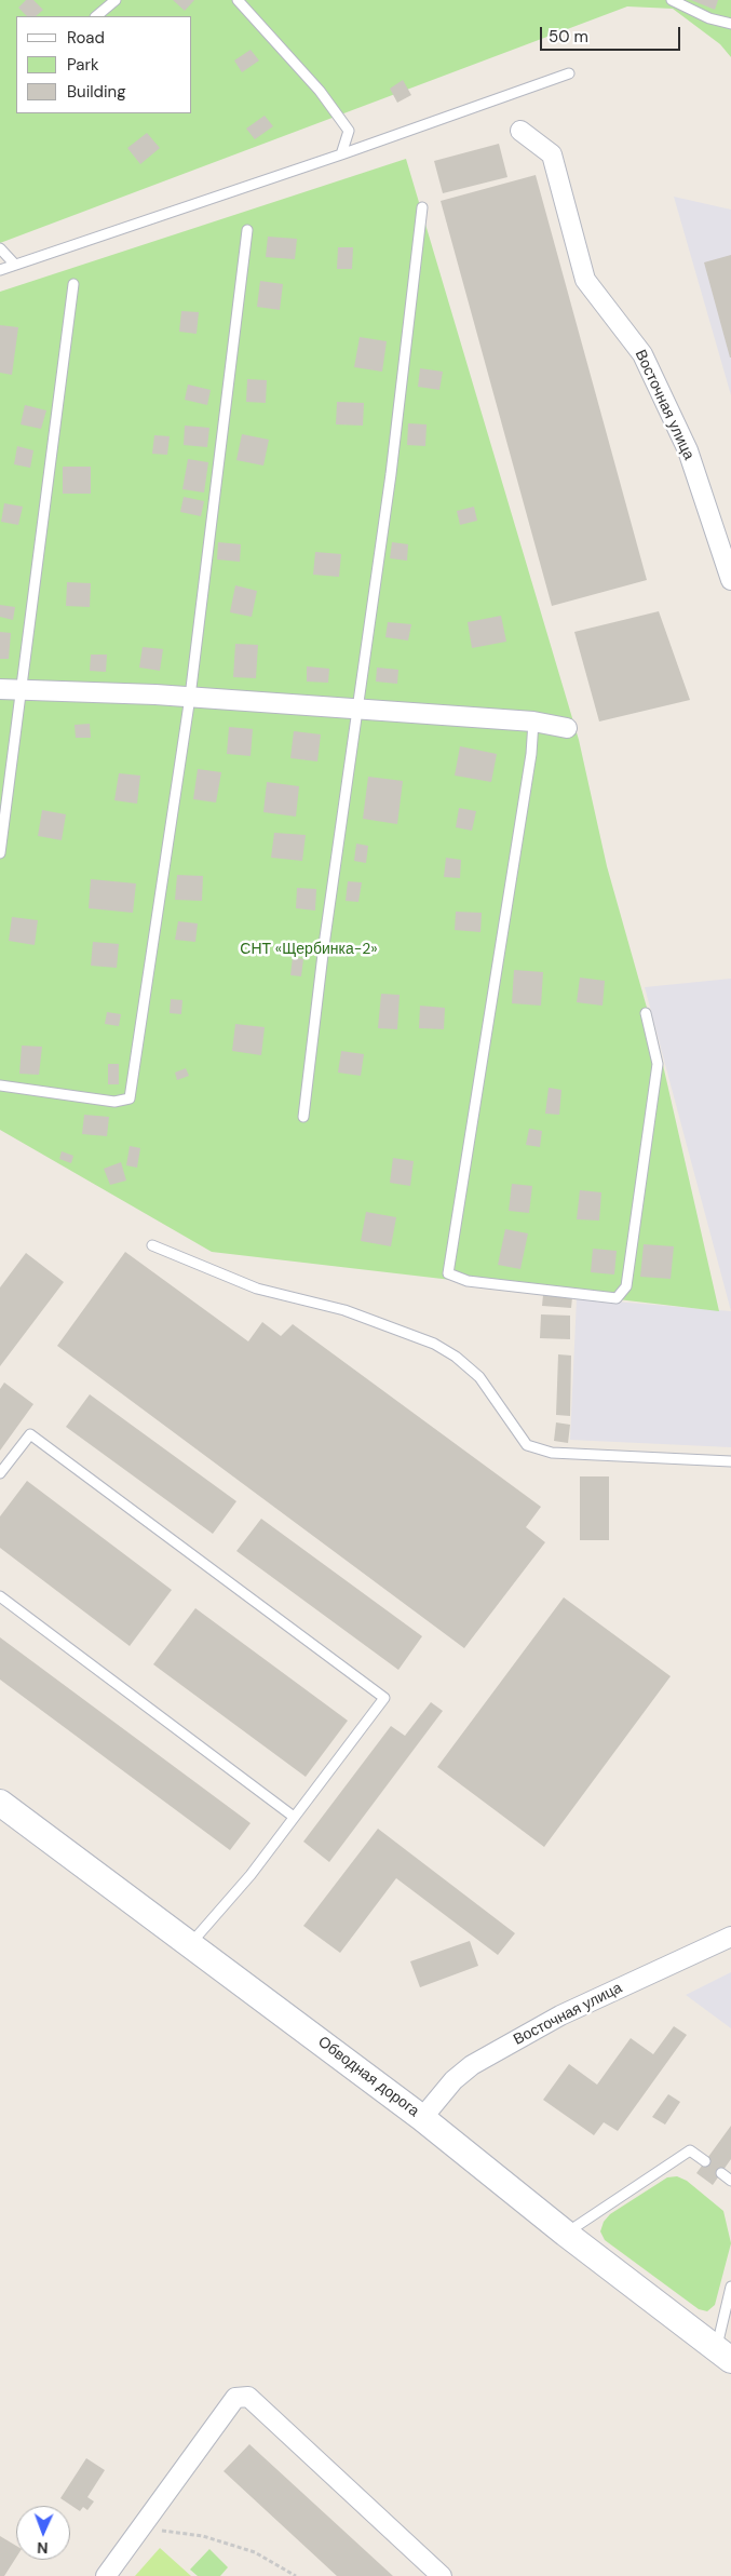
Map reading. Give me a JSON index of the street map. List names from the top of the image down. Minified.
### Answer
{"streets":{"main road":["Обводная дорога"],"street":["Восточная улица"]},"crossings":[["Восточная улица","Обводная дорога"]],"parks":["СНТ «Щербинка-2»"],"legend":["Road","Park","Building"],"scale_bar":"50 m","north":"bottom"}
